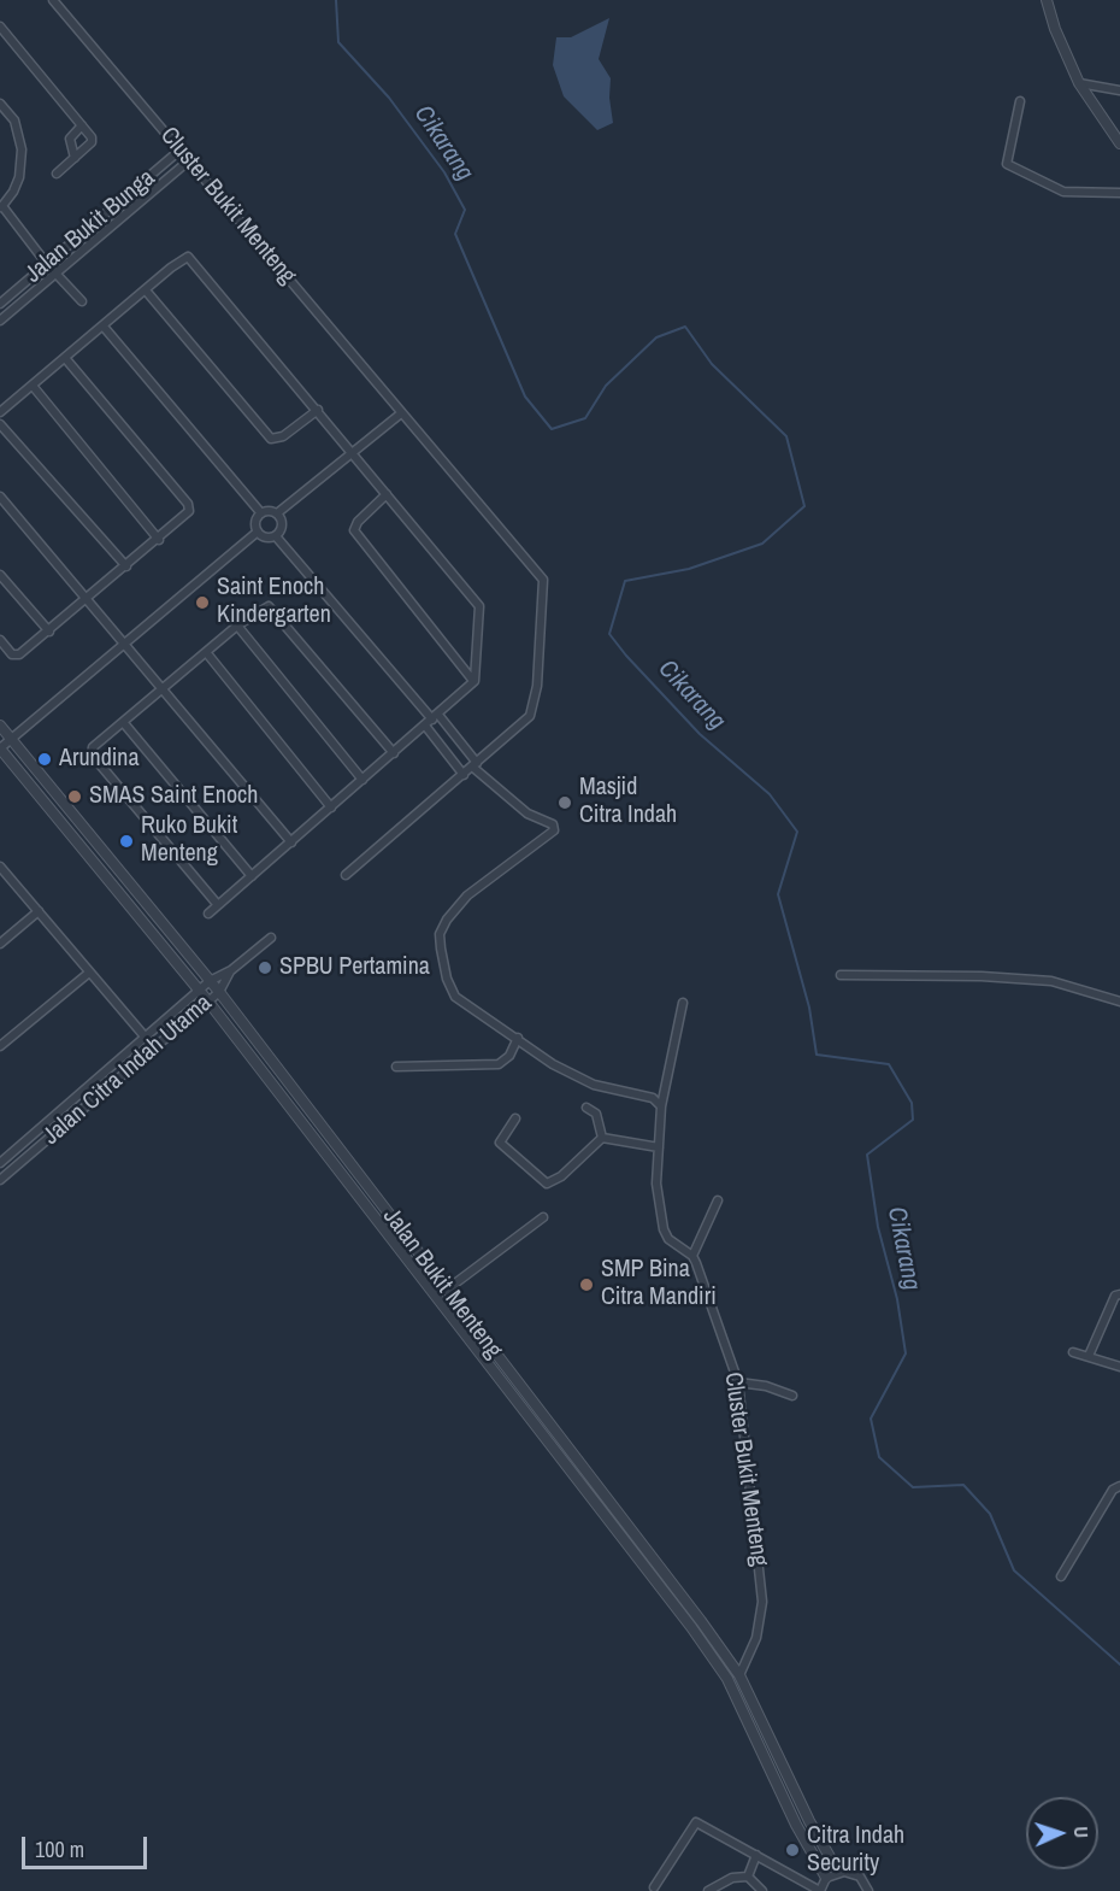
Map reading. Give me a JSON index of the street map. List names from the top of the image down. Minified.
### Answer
{"streets":{"street":["Cluster Bukit Menteng","Jalan Bukit Bunga","Jalan Citra Indah Utama","Jalan Bukit Menteng"]},"crossings":[["Cluster Bukit Menteng","Jalan Bukit Bunga"],["Cluster Bukit Menteng","Jalan Bukit Menteng"],["Jalan Citra Indah Utama","Jalan Bukit Menteng"]],"water":["Cikarang"],"places":["Saint Enoch Kindergarten","Arundina","SMAS Saint Enoch","Masjid Citra Indah","Ruko Bukit Menteng","SPBU Pertamina","SMP Bina Citra Mandiri","Citra Indah Security"],"scale_bar":"100 m","north":"right"}
